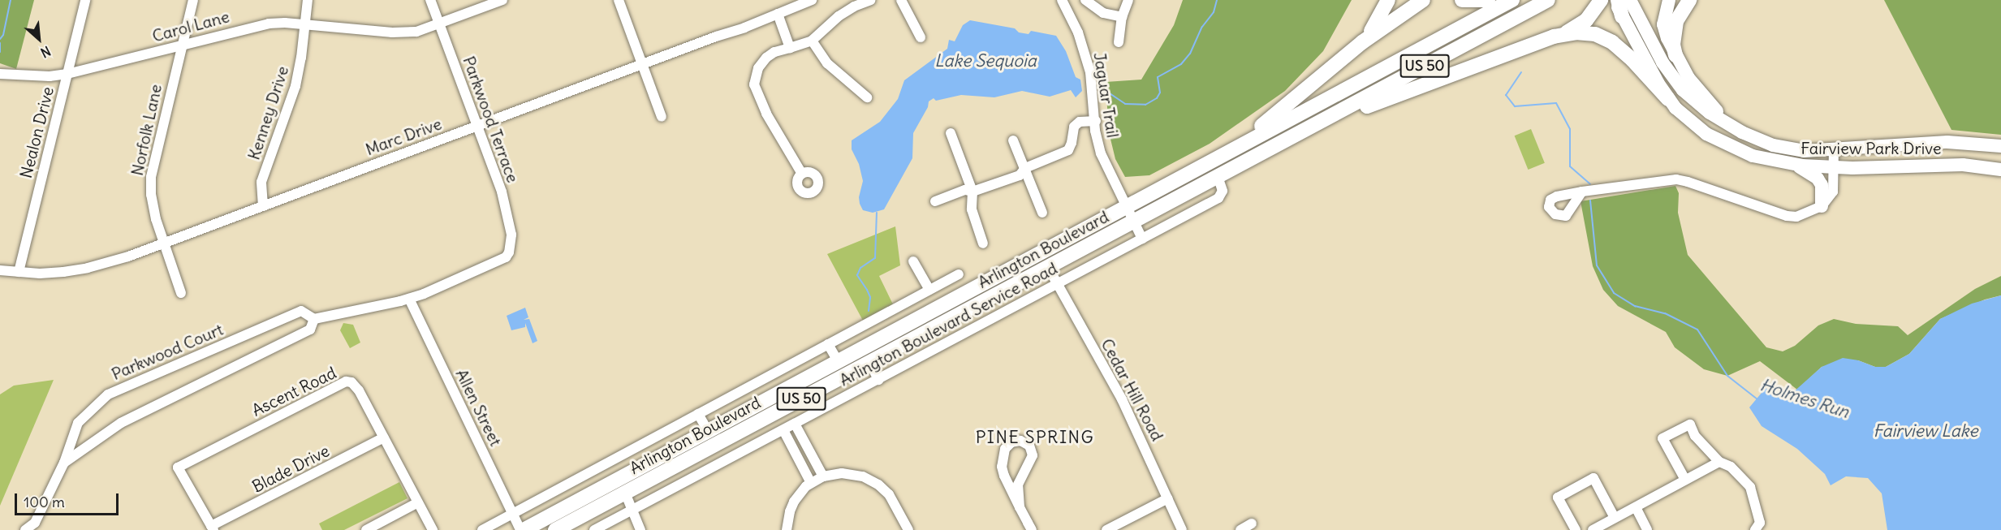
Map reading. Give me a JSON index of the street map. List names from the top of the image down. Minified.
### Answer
{"streets":{"highway":["US 50","Arlington Boulevard"],"main road":["Fairview Park Drive"],"street":["Carol Lane","Jaguar Trail","Kenney Drive","Parkwood Terrace","Norfolk Lane","Nealon Drive","Marc Drive","Arlington Boulevard Service Road","Parkwood Court","Cedar Hill Road","Ascent Road","Allen Street","Blade Drive"]},"crossings":[["Carol Lane","Kenney Drive"],["Carol Lane","Parkwood Terrace"],["Carol Lane","Norfolk Lane"],["Carol Lane","Nealon Drive"],["Jaguar Trail","Arlington Boulevard"],["Jaguar Trail","Arlington Boulevard Service Road"],["Kenney Drive","Marc Drive"],["Parkwood Terrace","Marc Drive"],["Parkwood Terrace","Parkwood Court"],["Norfolk Lane","Marc Drive"],["Nealon Drive","Marc Drive"],["Arlington Boulevard","Arlington Boulevard Service Road"],["Arlington Boulevard","Cedar Hill Road"],["Arlington Boulevard","Allen Street"],["Arlington Boulevard Service Road","Cedar Hill Road"],["Parkwood Court","Allen Street"],["Ascent Road","Blade Drive"]],"districts":["PINE SPRING"],"water":["Lake Sequoia","Holmes Run","Fairview Lake"],"scale_bar":"100 m","north":"bottom right"}
